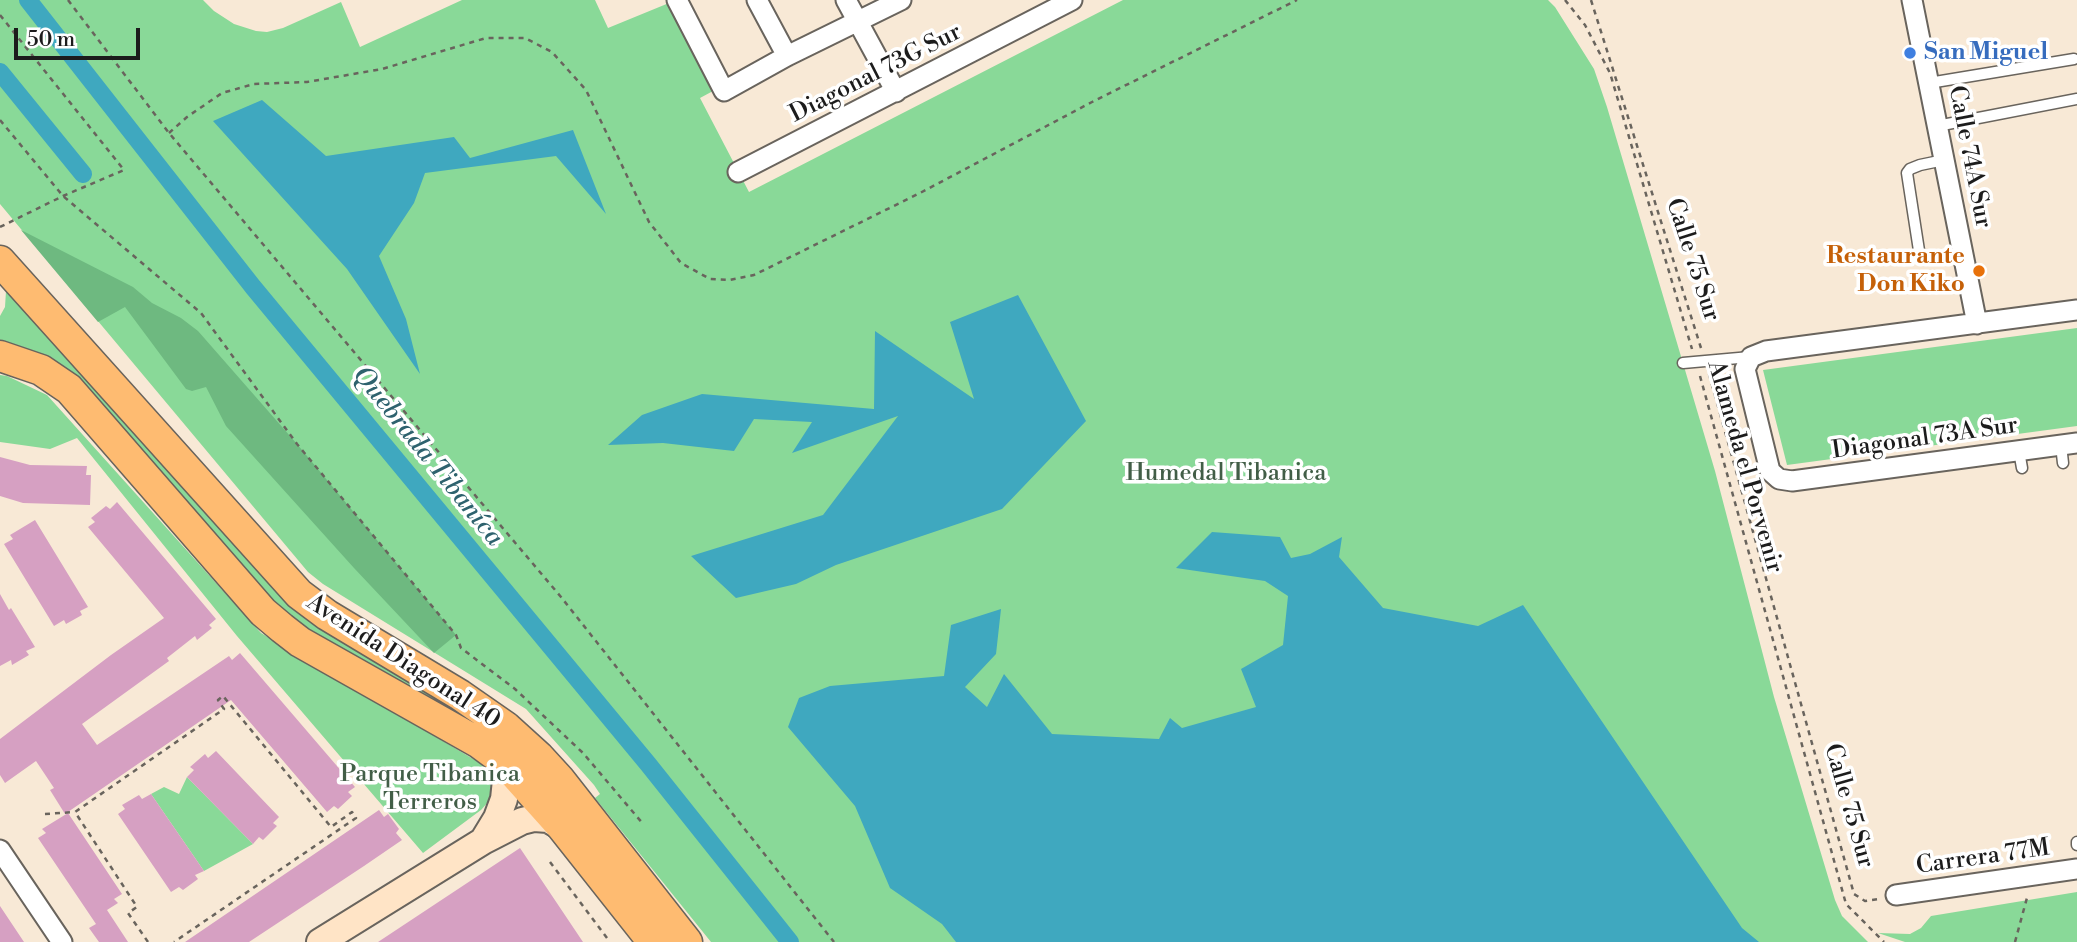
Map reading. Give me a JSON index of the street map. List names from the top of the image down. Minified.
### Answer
{"streets":{"main road":["Avenida Diagonal 40"],"street":["Diagonal 73G Sur","Calle 74A Sur","Diagonal 73A Sur","Carrera 77M"],"path":["Calle 75 Sur","Alameda el Porvenir"]},"crossings":[["Calle 75 Sur","Alameda el Porvenir"],["Calle 75 Sur","Carrera 77M"]],"water":["Quebrada Tibaníca"],"parks":["Humedal Tibanica","Parque Tibanica Terreros"],"places":["San Miguel","Restaurante Don Kiko"],"scale_bar":"50 m"}
